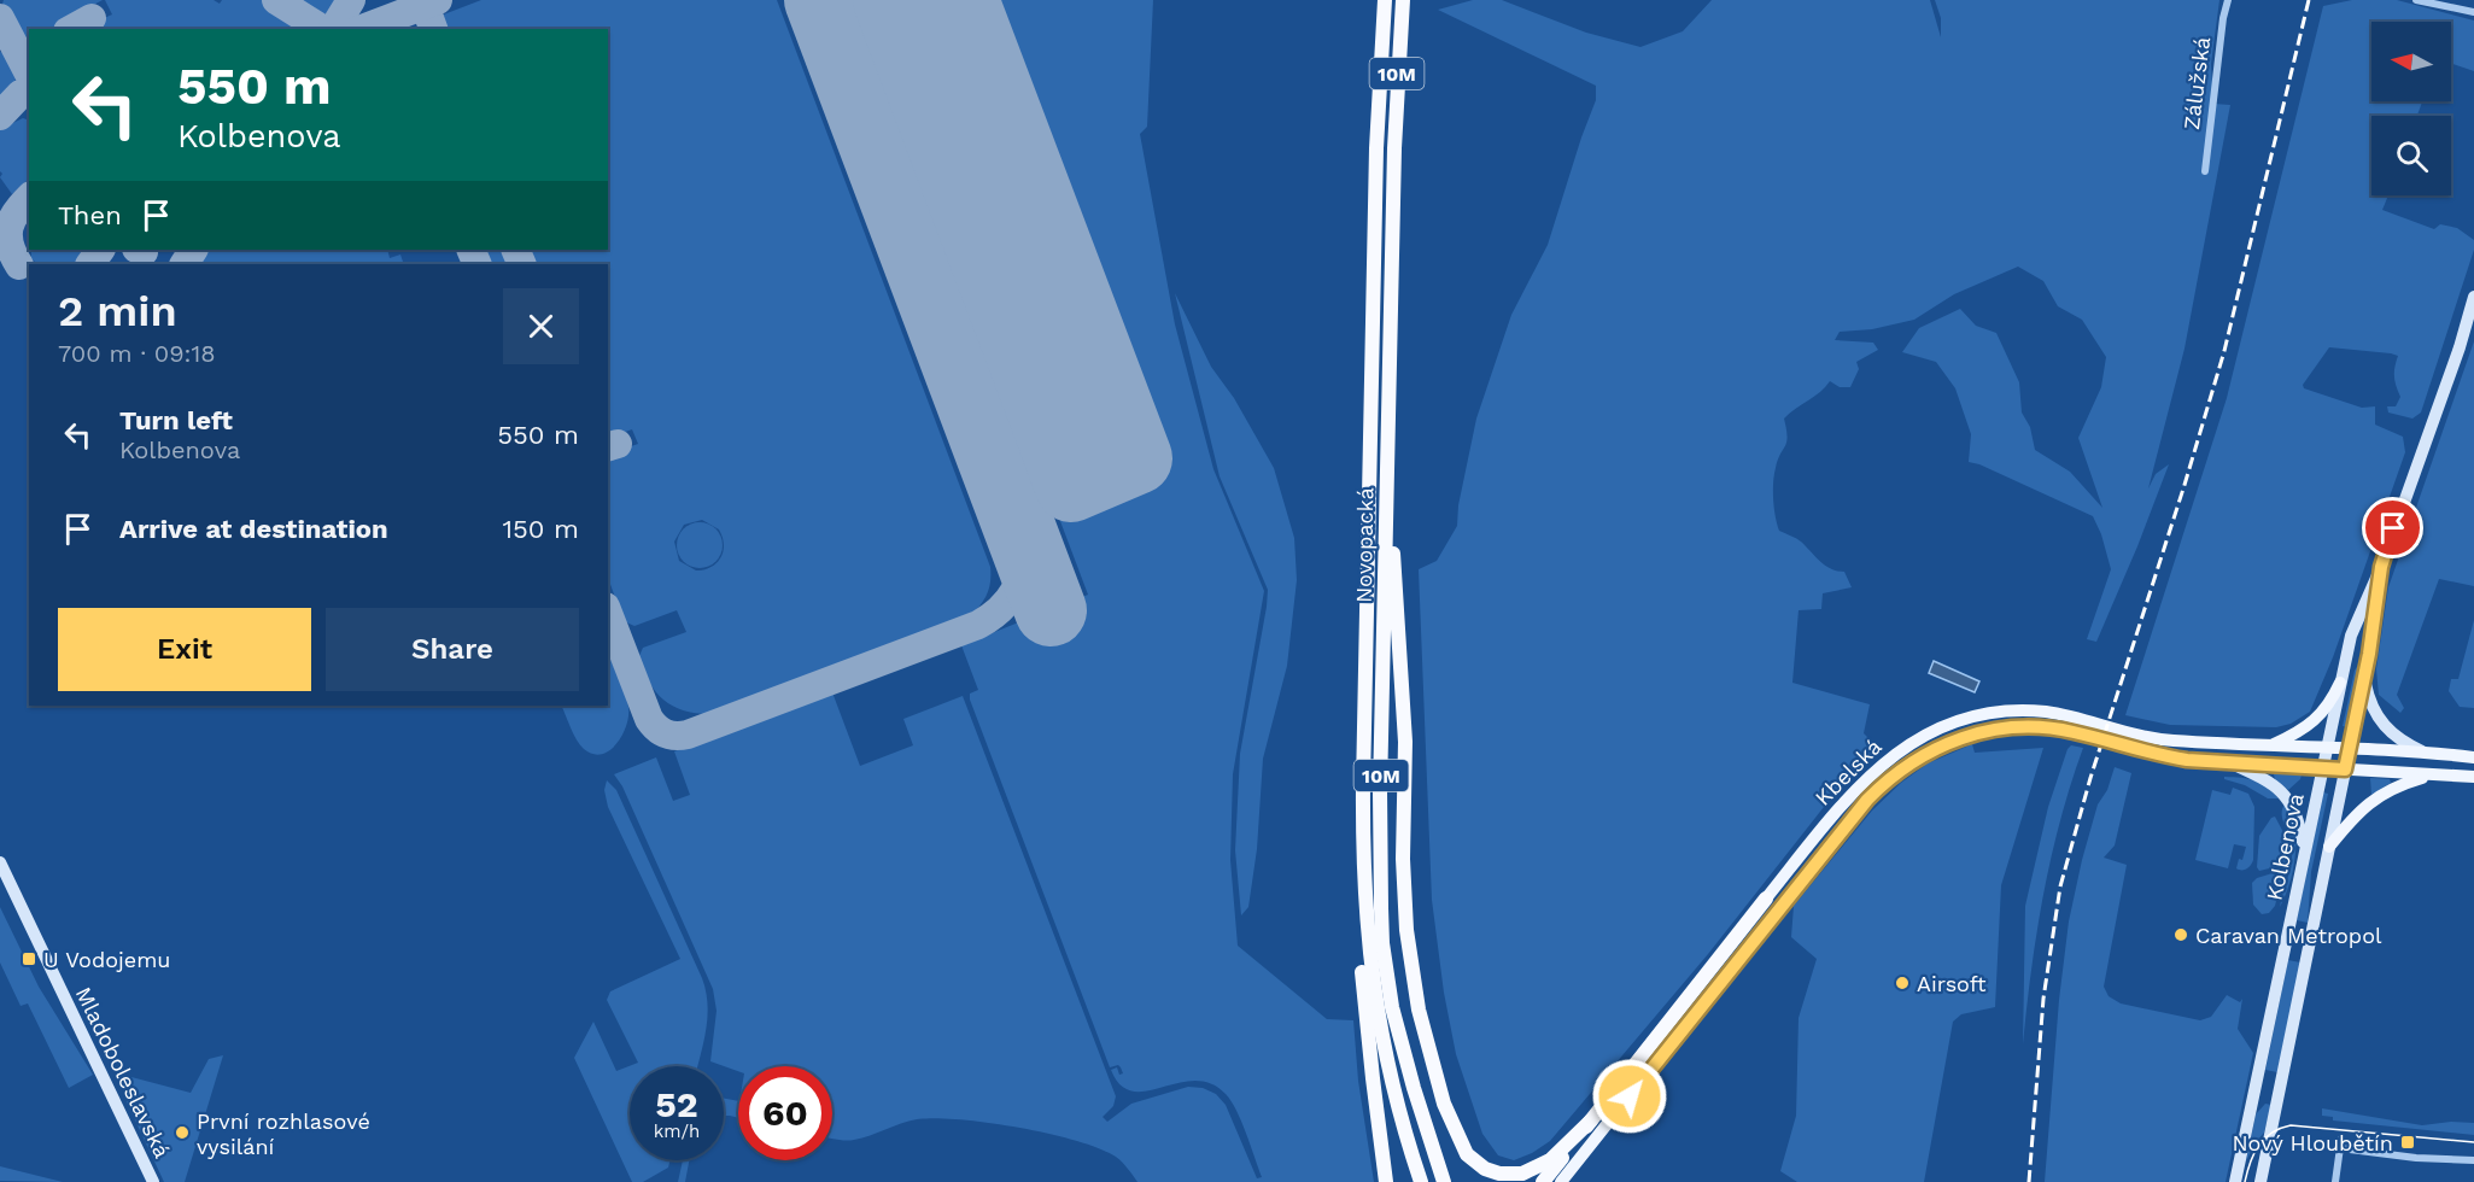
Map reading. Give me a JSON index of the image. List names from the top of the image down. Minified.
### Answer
{"streets":{"highway":["10M","Novopacká","Kbelská"],"main road":["Kolbenova","Mladoboleslavská"],"street":["Zálužská"]},"crossings":[["10M","Novopacká"],["10M","Kbelská"],["Kbelská","Kolbenova"]],"places":{"other":["Caravan Metropol","Airsoft","První rozhlasové vysilání"],"transit":["U Vodojemu","Nový Hloubětín"]},"north":"left","page":{"turn":["550 m","Kolbenova"],"then":"Then","heading":["2 min","700 m · 09:18"],"list":[{"name":"Turn left","note":"Kolbenova","value":"550 m"},{"name":"Arrive at destination","value":"150 m"}],"buttons":["Exit","Share"],"speed":"52 km/h","limit":"60"}}
